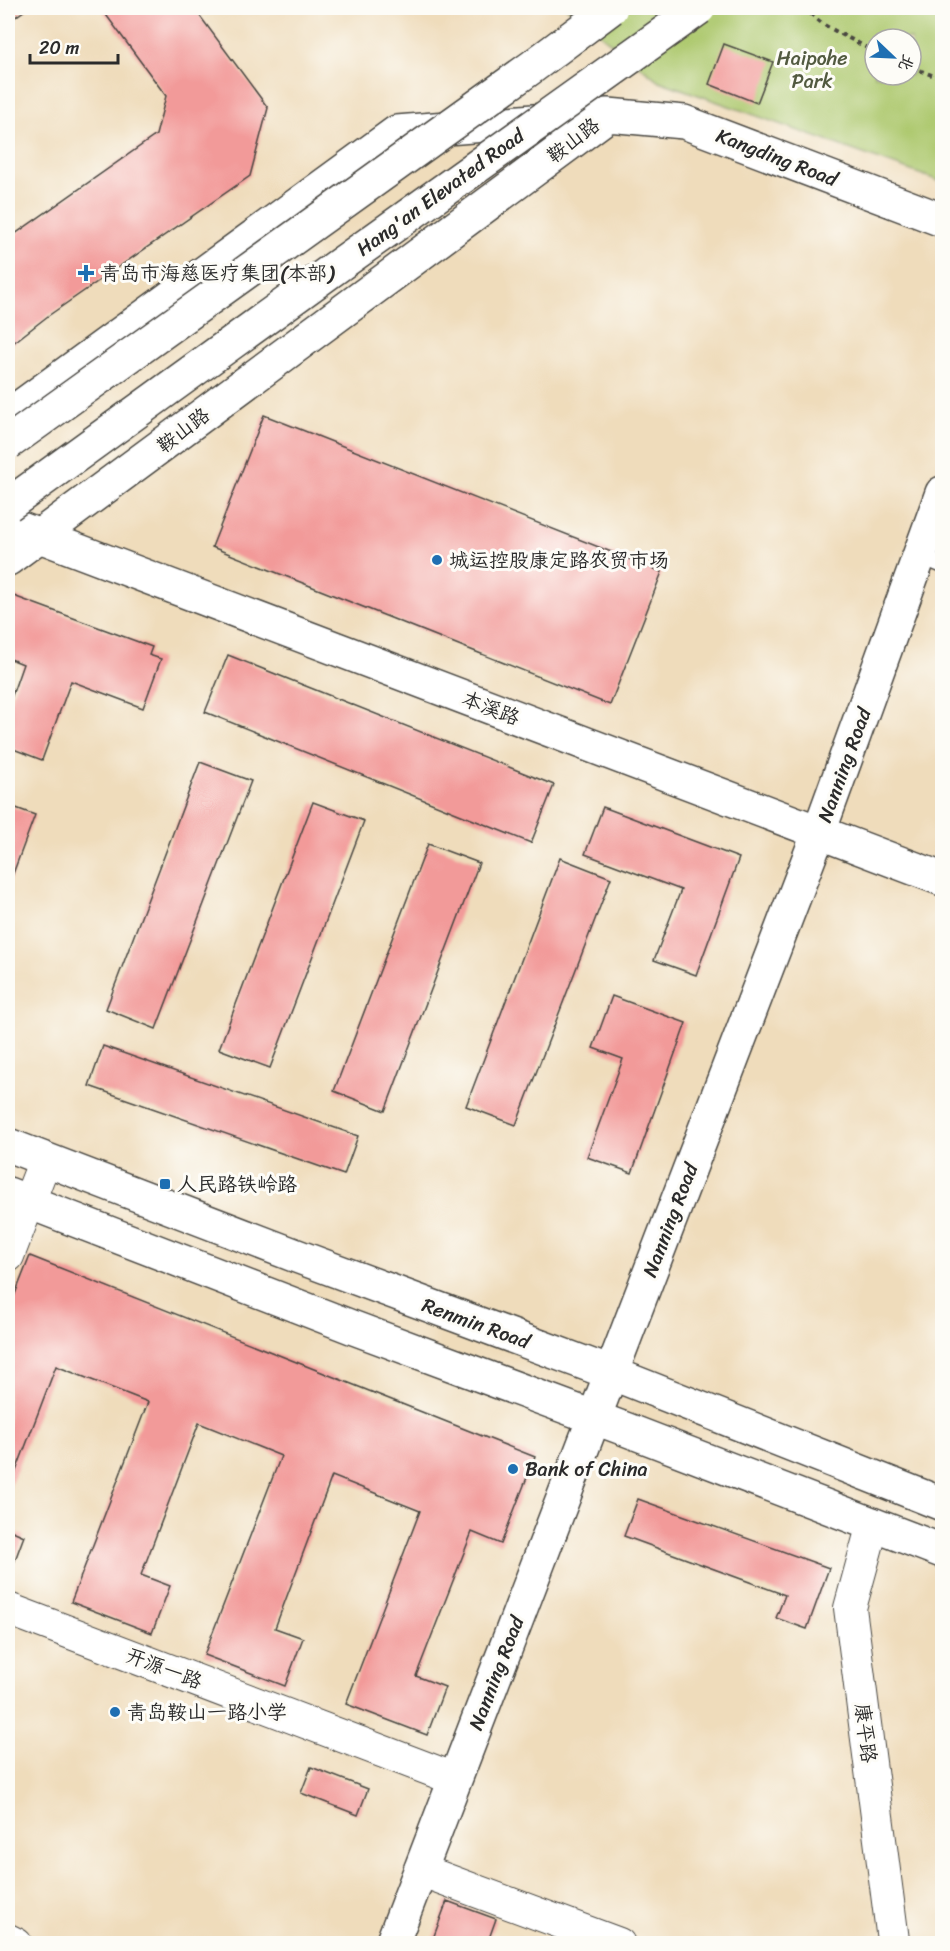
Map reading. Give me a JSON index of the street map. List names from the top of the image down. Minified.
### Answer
{"streets":{"main road":["鞍山路","Kangding Road","Hang'an Elevated Road","本溪路","Nanning Road","Renmin Road"],"street":["开源一路","康平路"]},"crossings":[["鞍山路","Kangding Road"],["鞍山路","本溪路"],["本溪路","Nanning Road"],["Nanning Road","Renmin Road"],["Nanning Road","开源一路"]],"parks":["Haipohe Park"],"places":{"health":["青岛市海慈医疗集团(本部)"],"other":["城运控股康定路农贸市场","Bank of China","青岛鞍山一路小学"],"transit":["人民路铁岭路"]},"scale_bar":"20 m","north":"bottom right"}
